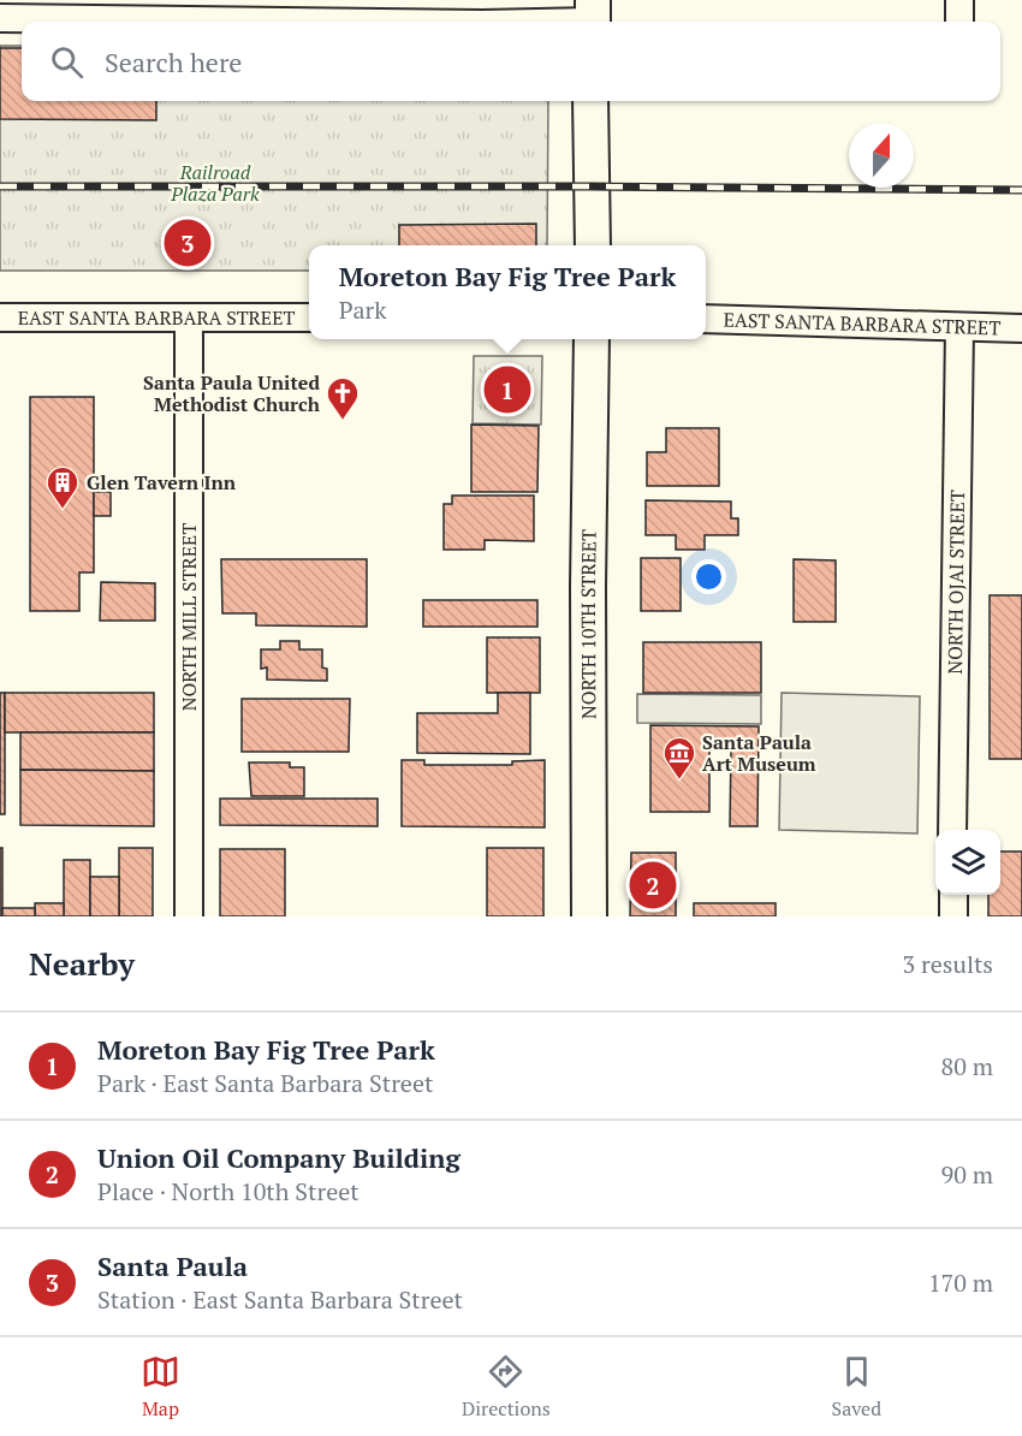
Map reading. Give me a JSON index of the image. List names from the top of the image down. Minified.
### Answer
{"streets":{"main road":["NORTH 10TH STREET"],"street":["EAST SANTA BARBARA STREET","NORTH OJAI STREET","NORTH MILL STREET"]},"crossings":[["EAST SANTA BARBARA STREET","NORTH OJAI STREET"],["EAST SANTA BARBARA STREET","NORTH MILL STREET"]],"parks":["Railroad Plaza Park"],"places":{"church":["Santa Paula United Methodist Church"],"building":["Glen Tavern Inn"],"museum":["Santa Paula Art Museum"]},"north":"top","page":{"search":"Search here","pins":["3","1","2"],"popup":["Moreton Bay Fig Tree Park","Park"],"heading":["Nearby","3 results"],"list":[{"mark":"1","name":"Moreton Bay Fig Tree Park","note":"Park · East Santa Barbara Street","value":"80 m"},{"mark":"2","name":"Union Oil Company Building","note":"Place · North 10th Street","value":"90 m"},{"mark":"3","name":"Santa Paula","note":"Station · East Santa Barbara Street","value":"170 m"}],"nav":["Map","Directions","Saved"]}}
